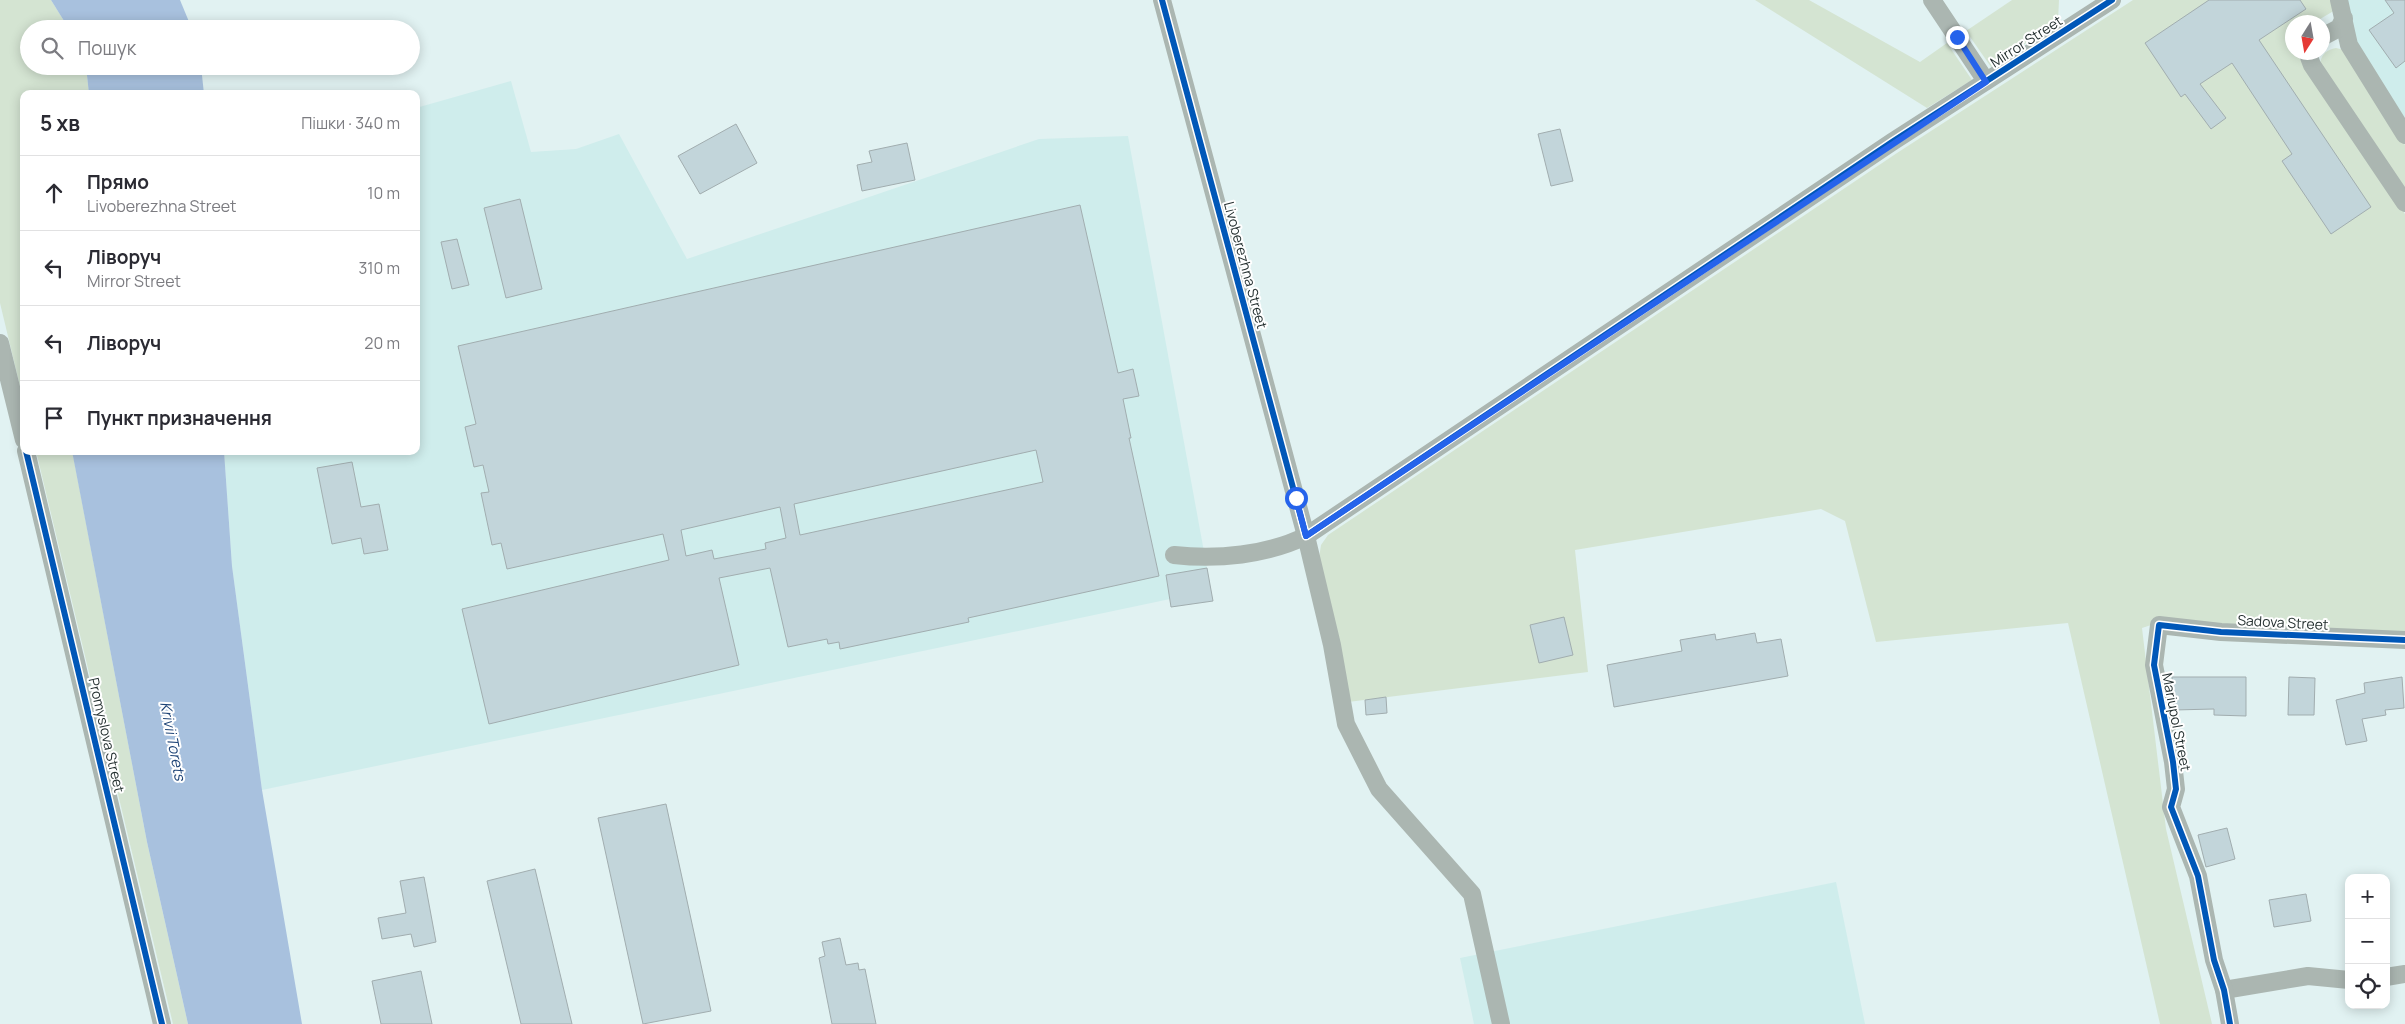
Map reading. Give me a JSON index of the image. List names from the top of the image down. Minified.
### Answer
{"streets":{"street":["Mirror Street","Livoberezhna Street","Sadova Street","Mariupol Street","Promyslova Street"]},"crossings":[["Mirror Street","Livoberezhna Street"],["Sadova Street","Mariupol Street"]],"water":["Krivii Torets"],"north":"bottom","page":{"search":"Пошук","heading":["5 хв","Пішки · 340 m"],"list":[["Прямо","Livoberezhna Street","10 m"],["Ліворуч","Mirror Street","310 m"],["Ліворуч","20 m"],"Пункт призначення"],"map_buttons":["+","−"]}}
